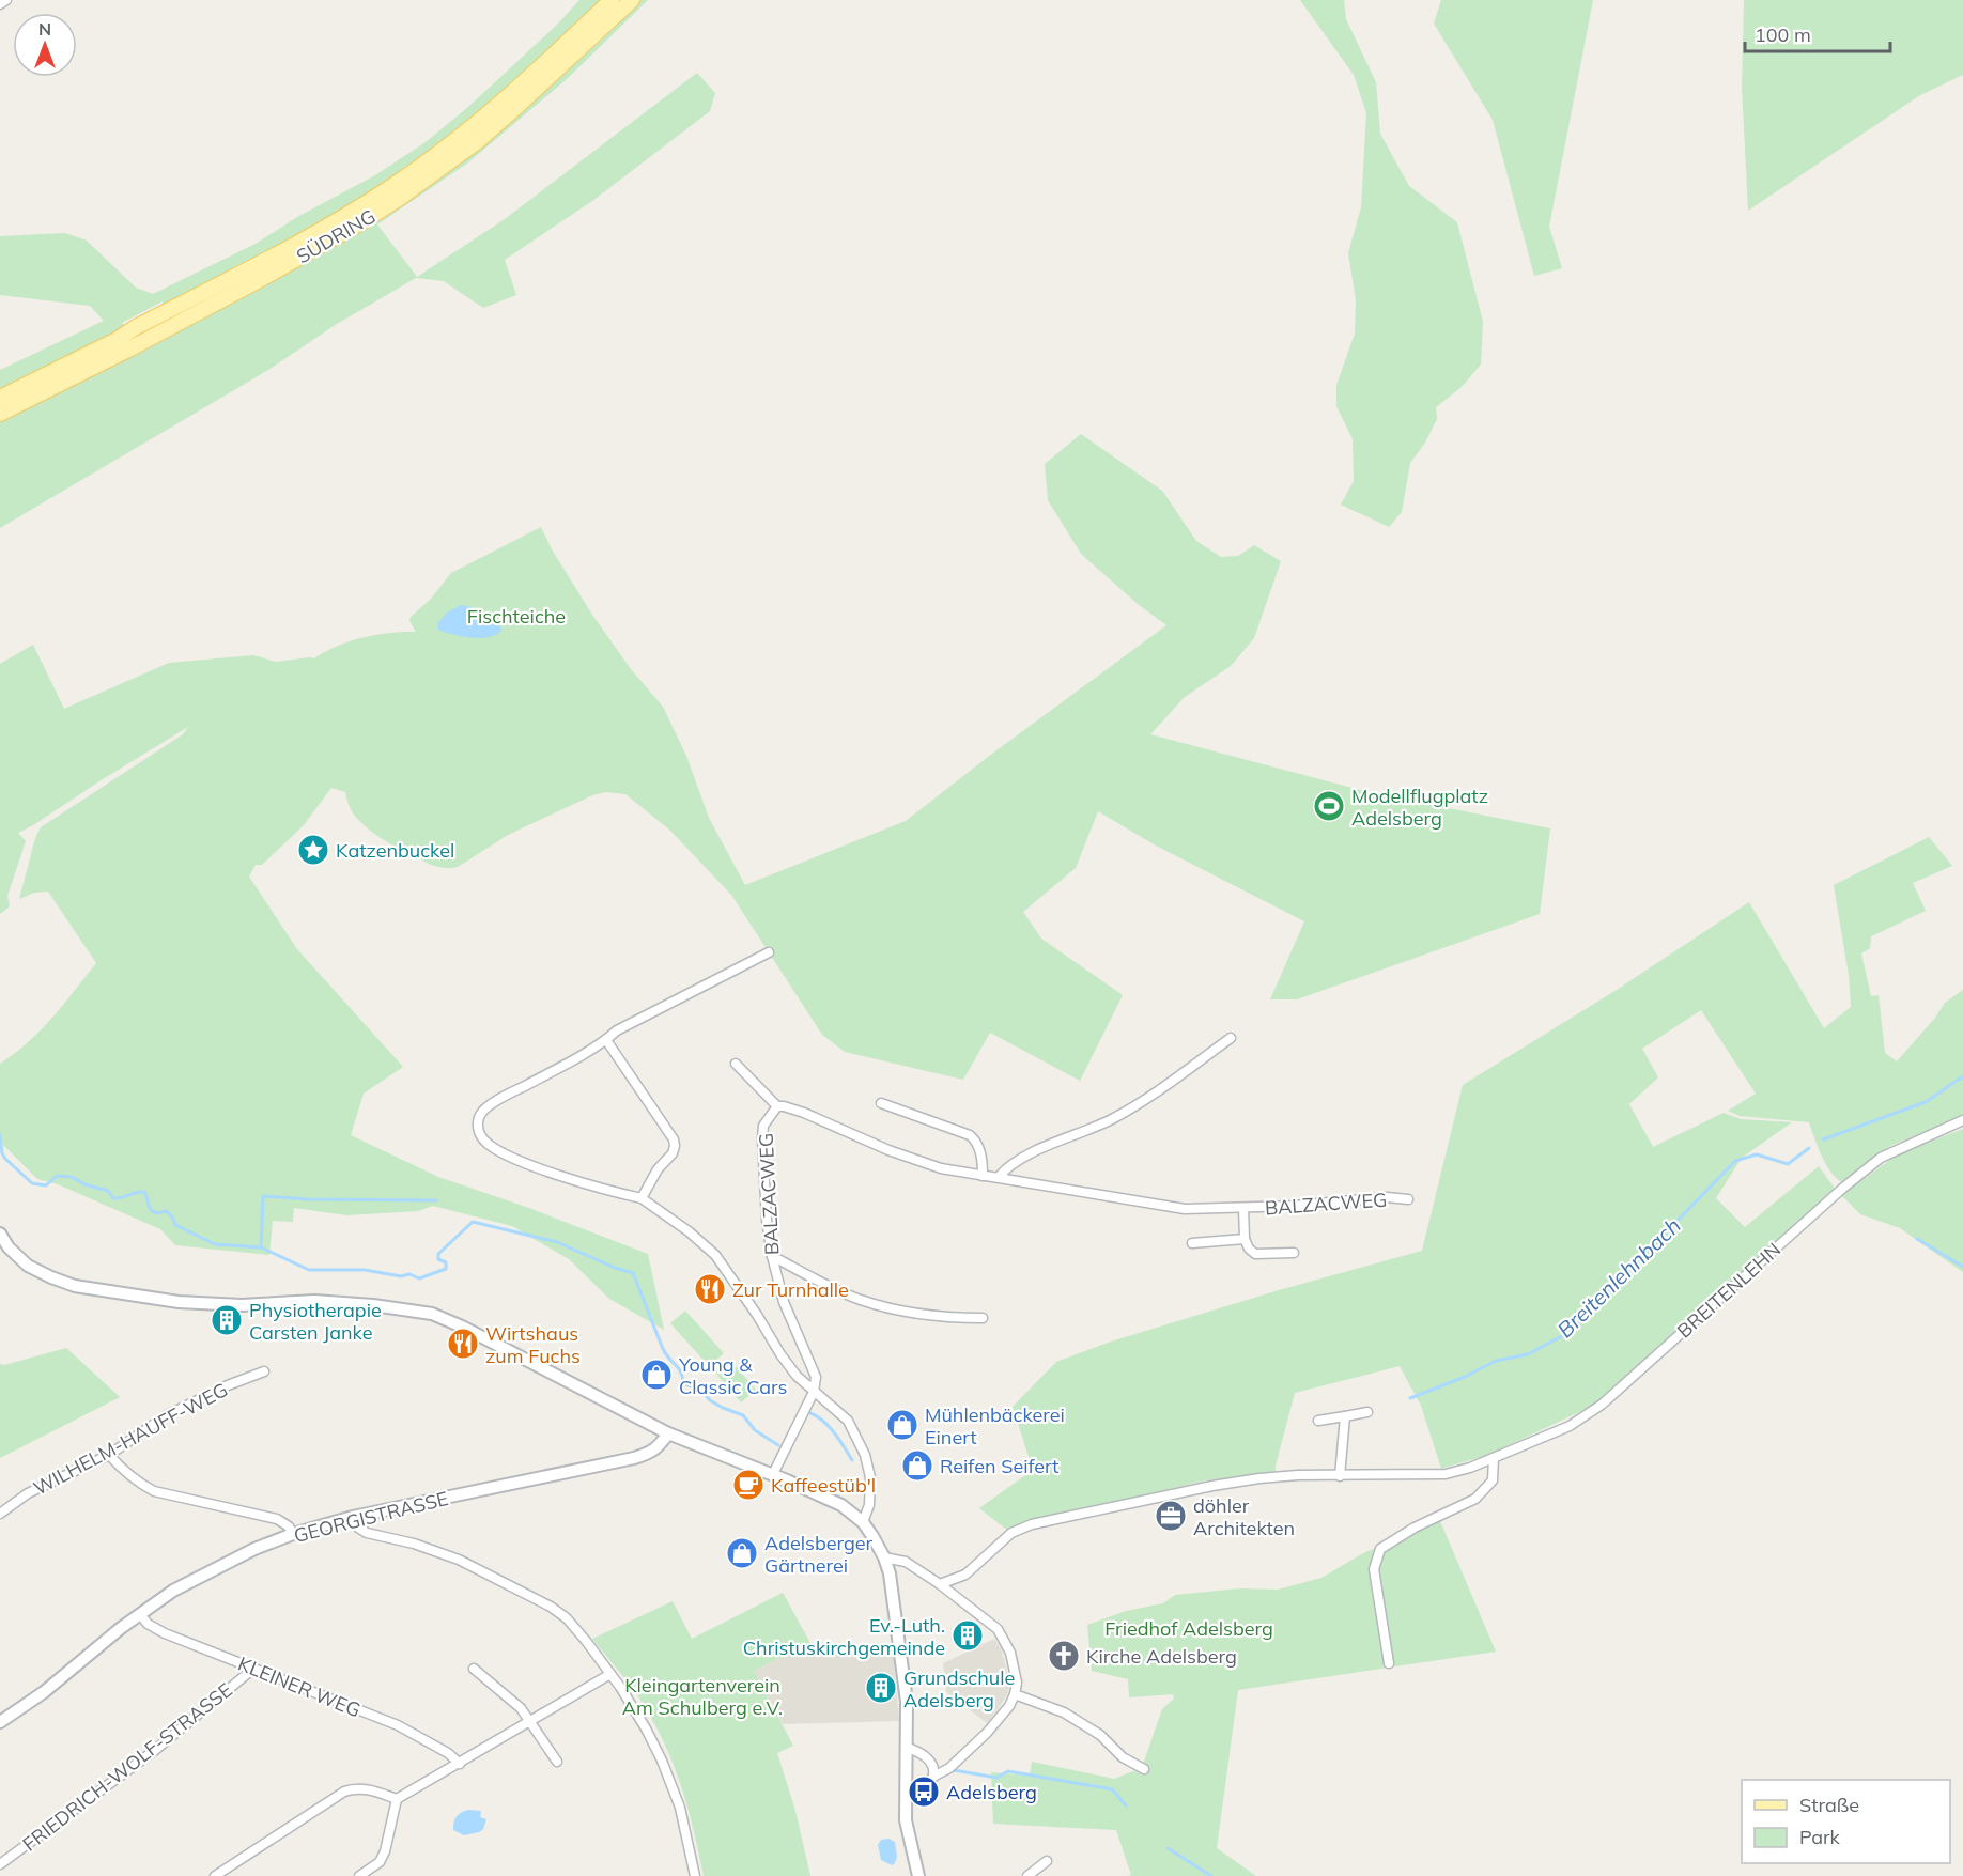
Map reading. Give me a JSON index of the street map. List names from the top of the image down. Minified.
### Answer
{"streets":{"main road":["SÜDRING"],"street":["BALZACWEG","BREITENLEHN","WILHELM-HAUFF-WEG","GEORGISTRASSE","KLEINER WEG","FRIEDRICH-WOLF-STRASSE"]},"crossings":[["GEORGISTRASSE","KLEINER WEG"],["KLEINER WEG","FRIEDRICH-WOLF-STRASSE"]],"water":["Breitenlehnbach"],"parks":["Fischteiche","Friedhof Adelsberg","Kleingartenverein Am Schulberg e.V."],"places":{"sports":["Modellflugplatz Adelsberg"],"place":["Katzenbuckel"],"restaurant":["Zur Turnhalle","Wirtshaus zum Fuchs"],"building":["Physiotherapie Carsten Janke","Ev.-Luth. Christuskirchgemeinde","Grundschule Adelsberg"],"shop":["Young & Classic Cars","Mühlenbäckerei Einert","Reifen Seifert","Adelsberger Gärtnerei"],"cafe":["Kaffeestüb'l"],"office":["döhler Architekten"],"church":["Kirche Adelsberg"],"bus stop":["Adelsberg"]},"legend":["Straße","Park"],"scale_bar":"100 m","north":"top"}
